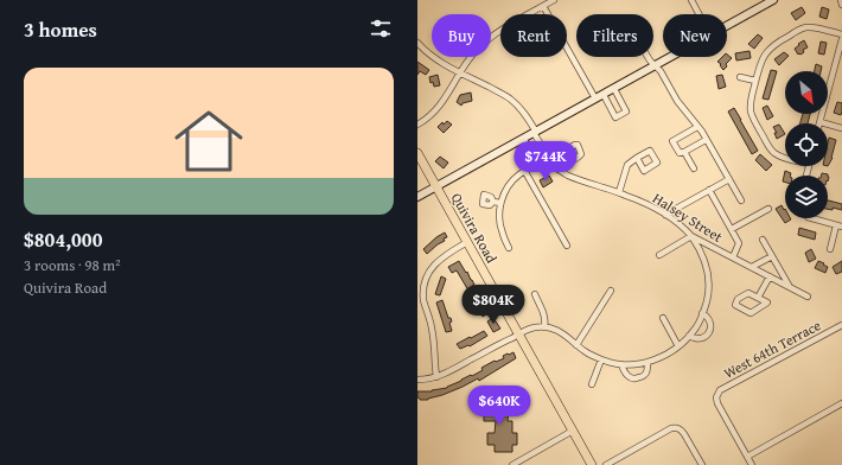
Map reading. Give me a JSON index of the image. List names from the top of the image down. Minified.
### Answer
{"streets":{"main road":["Quivira Road"],"street":["Halsey Street","West 64th Terrace"]},"north":"bottom right","page":{"heading":"3 homes","chip":["Buy","Rent","Filters","New"],"list":[{"name":"$804,000","note":"3 rooms · 98 m² · Quivira Road"}],"price":["$744K","$804K","$640K"]}}
